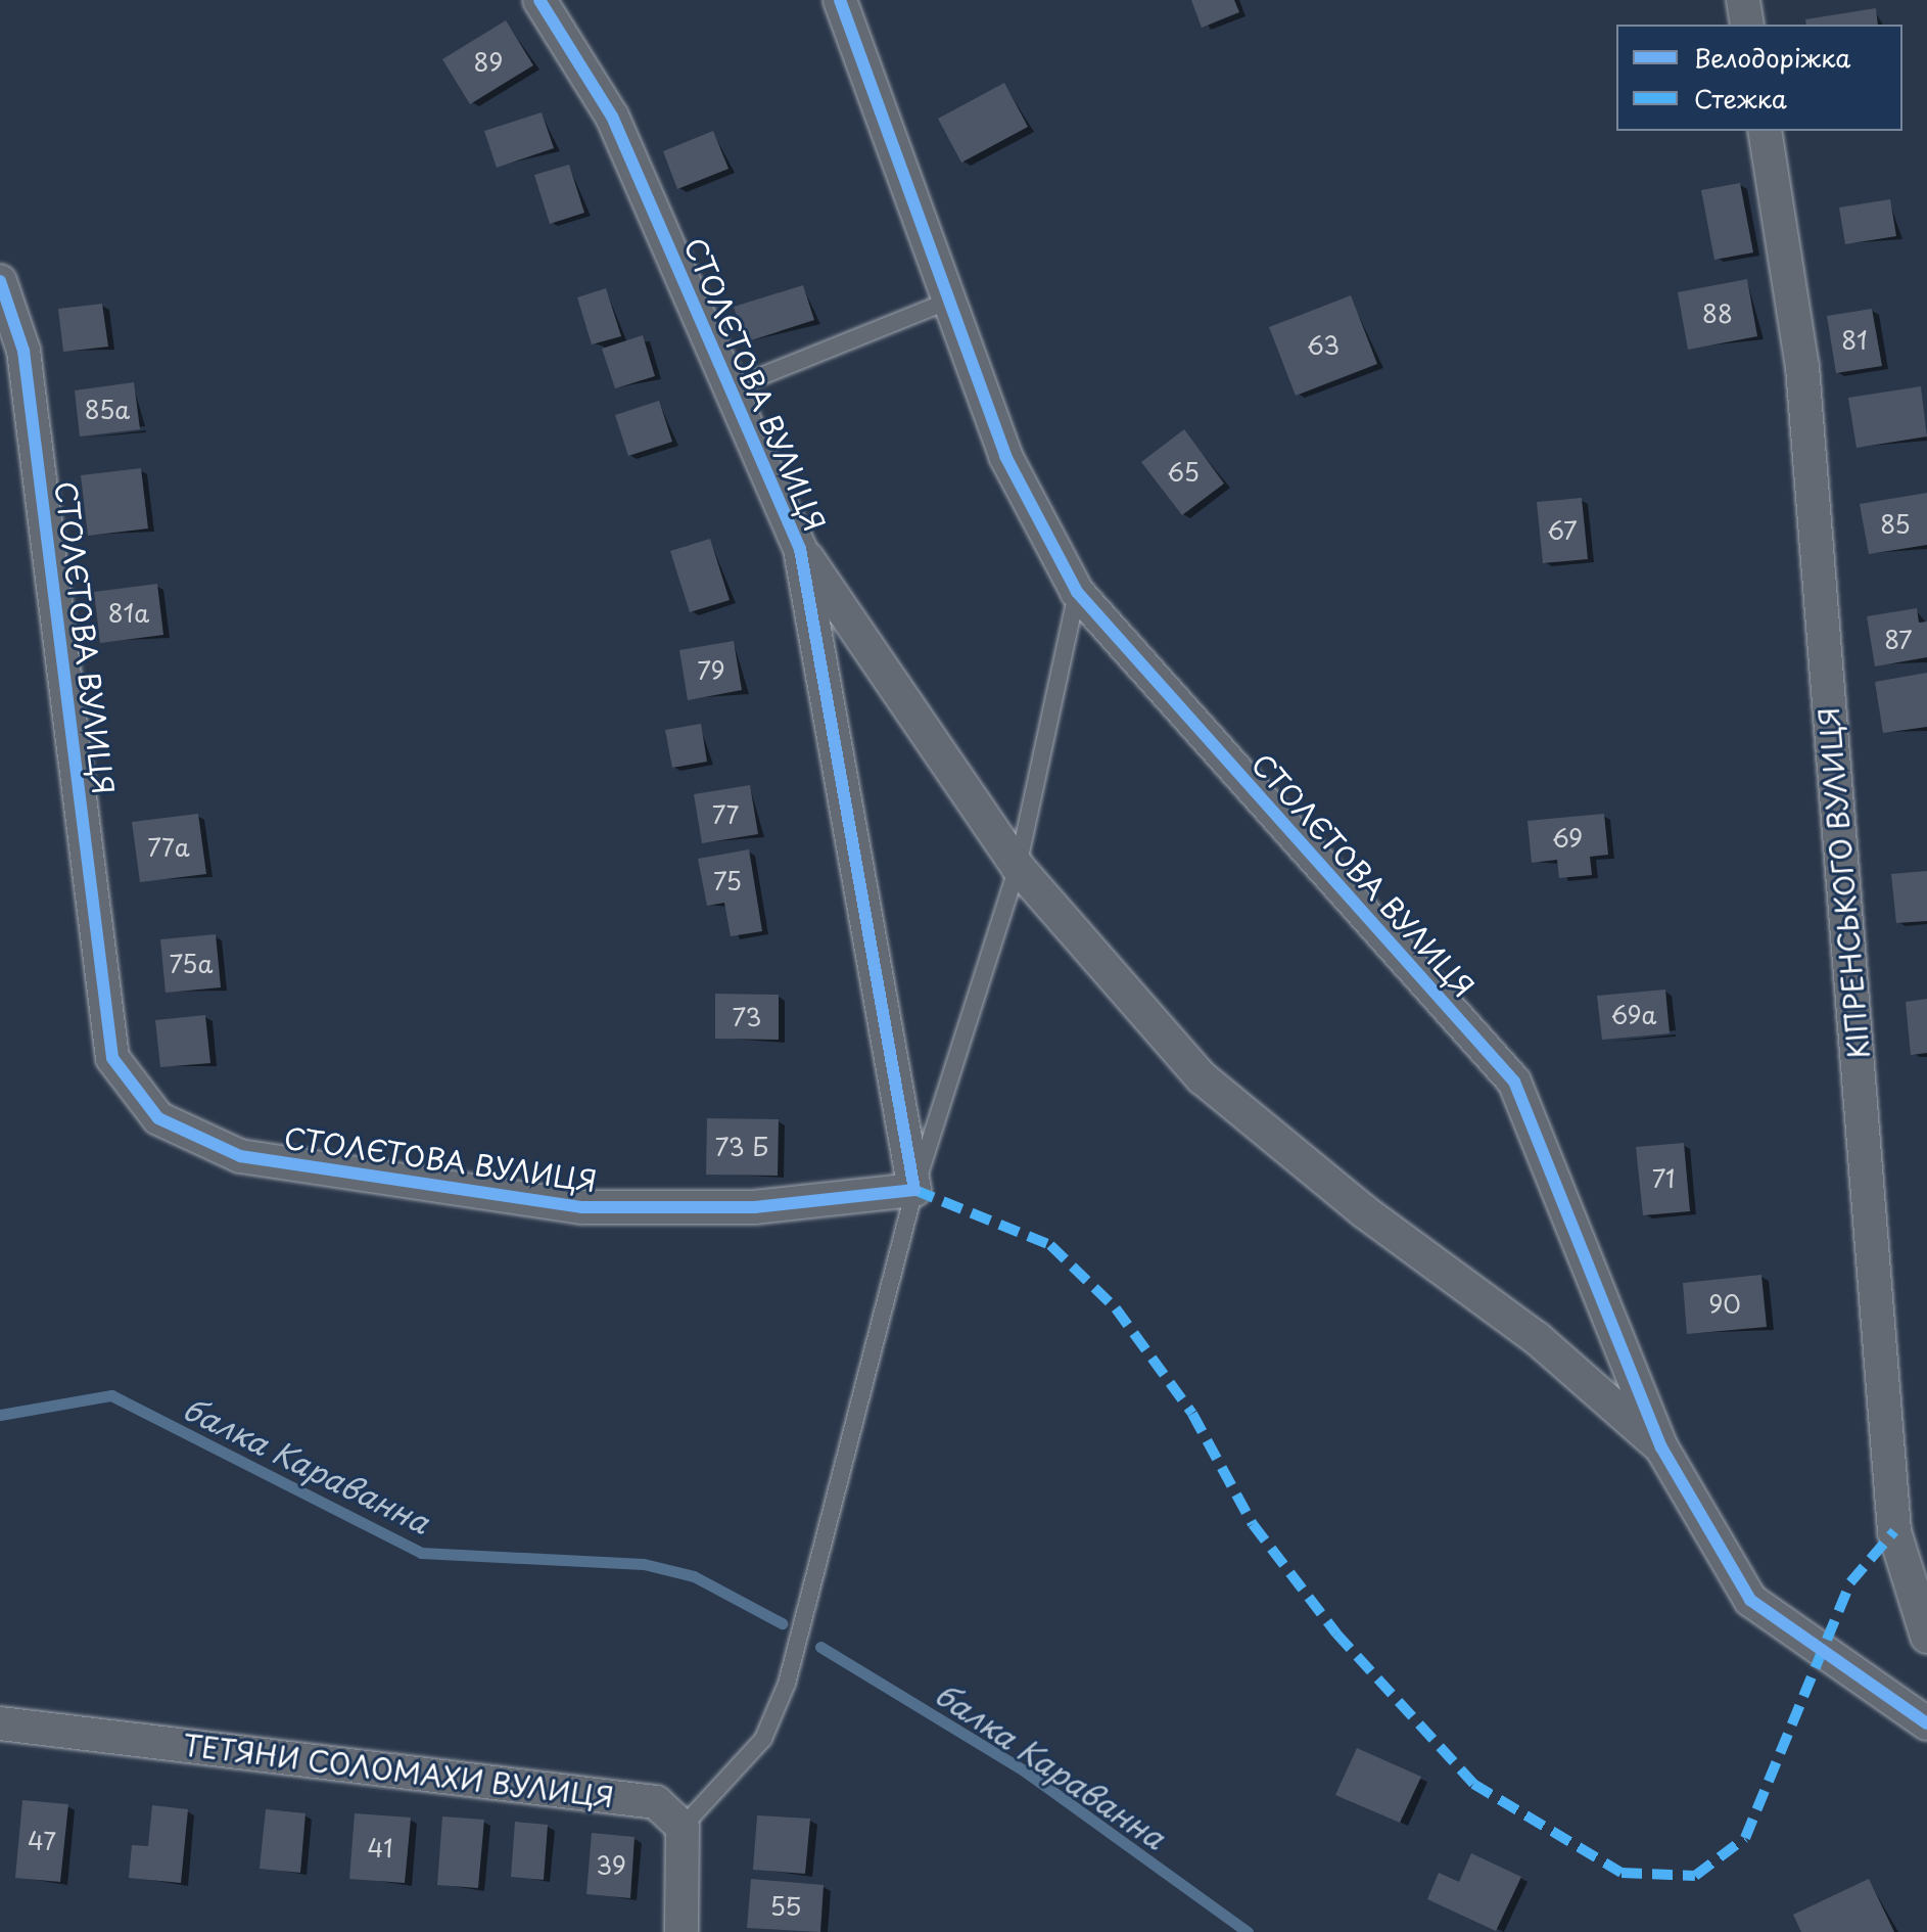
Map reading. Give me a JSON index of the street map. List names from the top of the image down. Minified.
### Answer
{"streets":{"street":["СТОЛЄТОВА ВУЛИЦЯ","КІПРЕНСЬКОГО ВУЛИЦЯ","ТЕТЯНИ СОЛОМАХИ ВУЛИЦЯ"]},"water":["балка Караванна"],"house_numbers":["89","88","81","63","85а","65","85","67","81а","87","79","77","69","77а","75","75а","69а","73","73 Б","71","90","47","41","39","55"],"legend":["Велодоріжка","Стежка"]}
